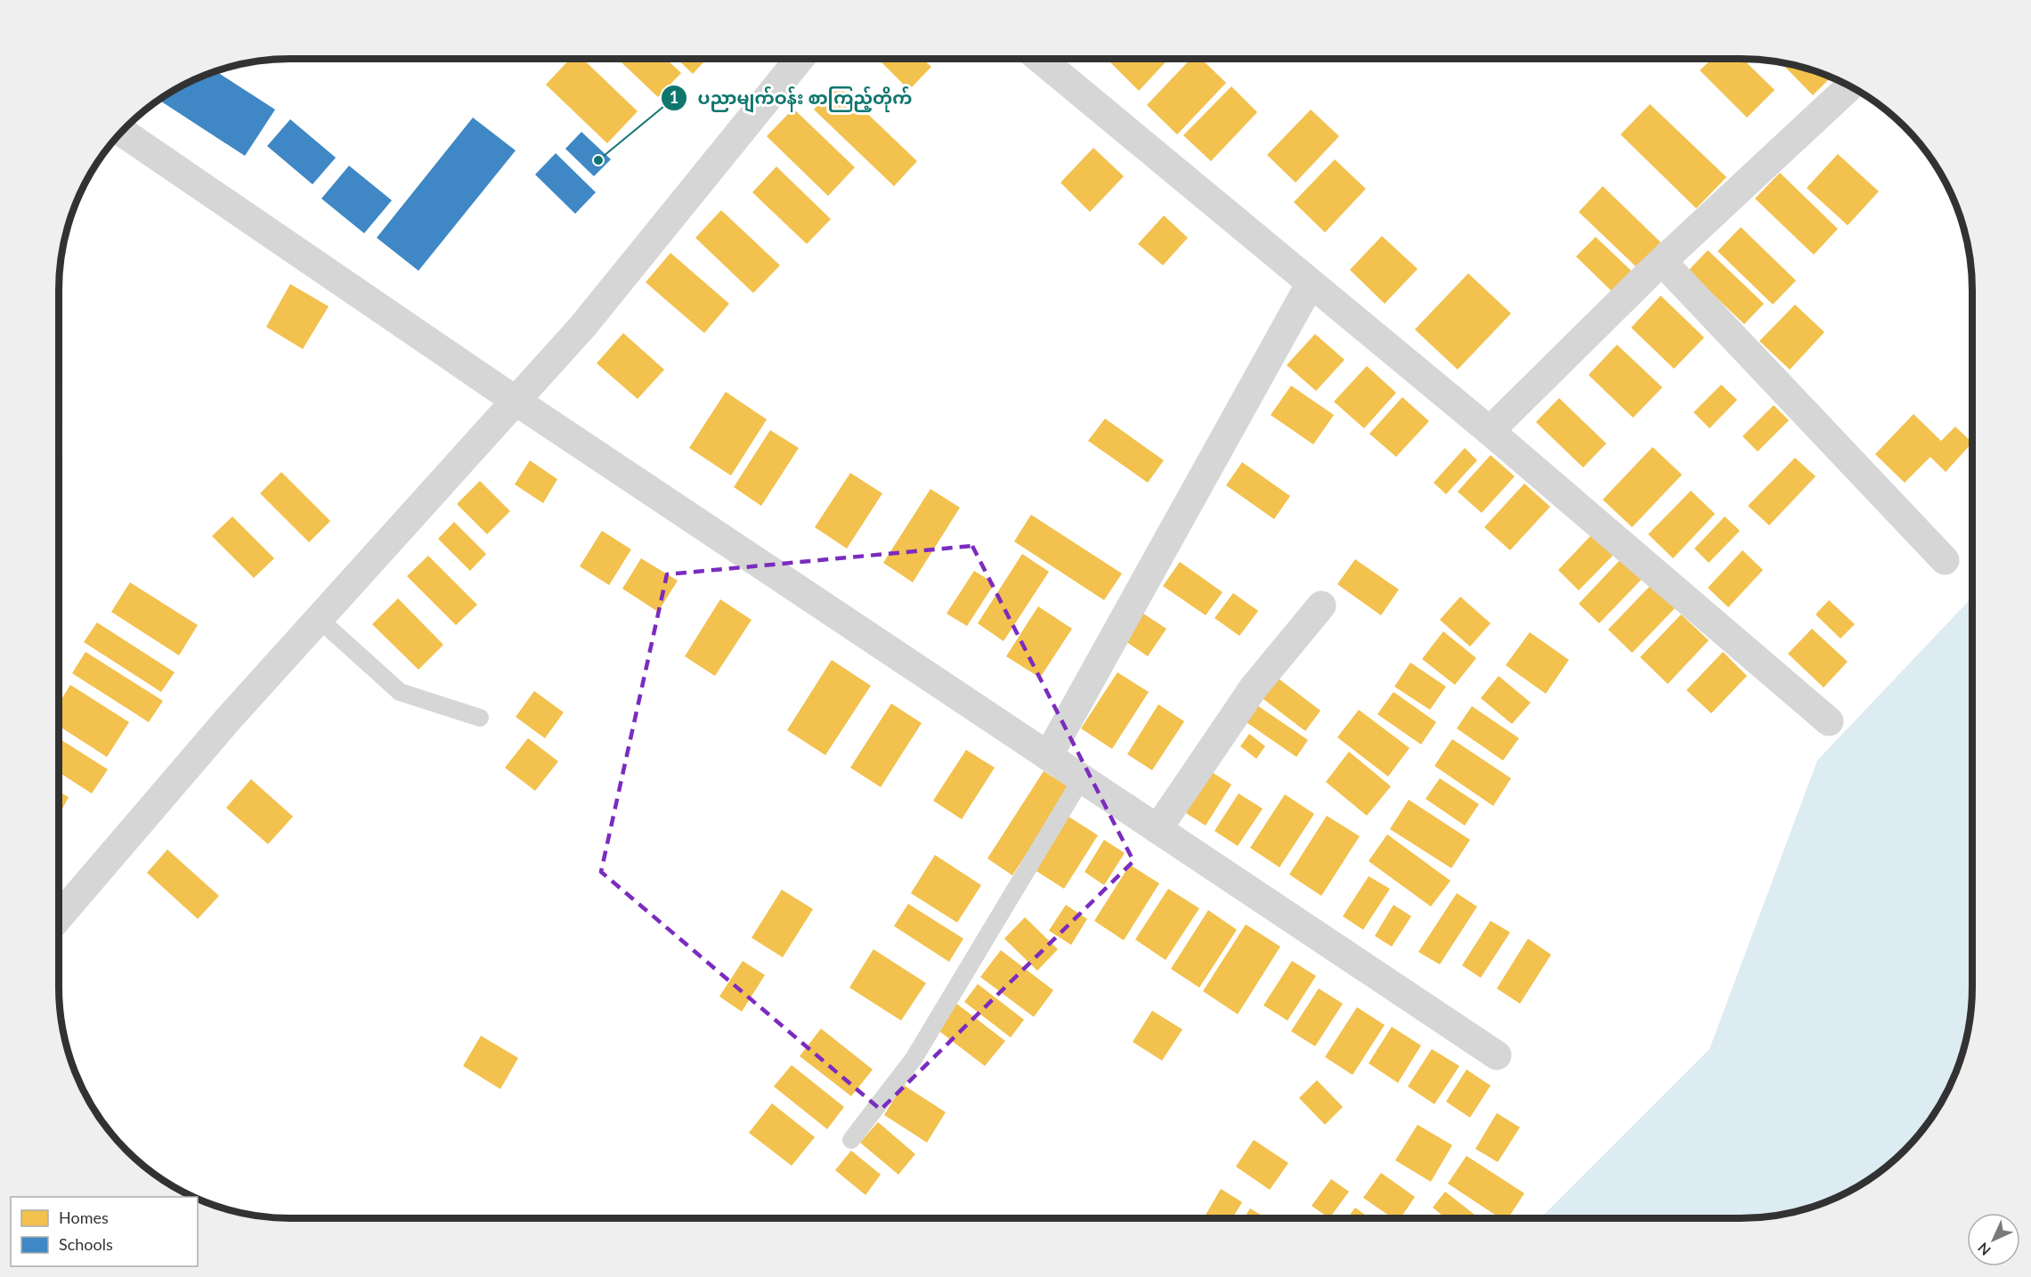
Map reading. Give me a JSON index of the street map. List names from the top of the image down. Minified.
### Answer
{"places":["ပညာမျက်ဝန်း စာကြည့်တိုက်"],"legend":["Homes","Schools"],"north":"bottom left"}
